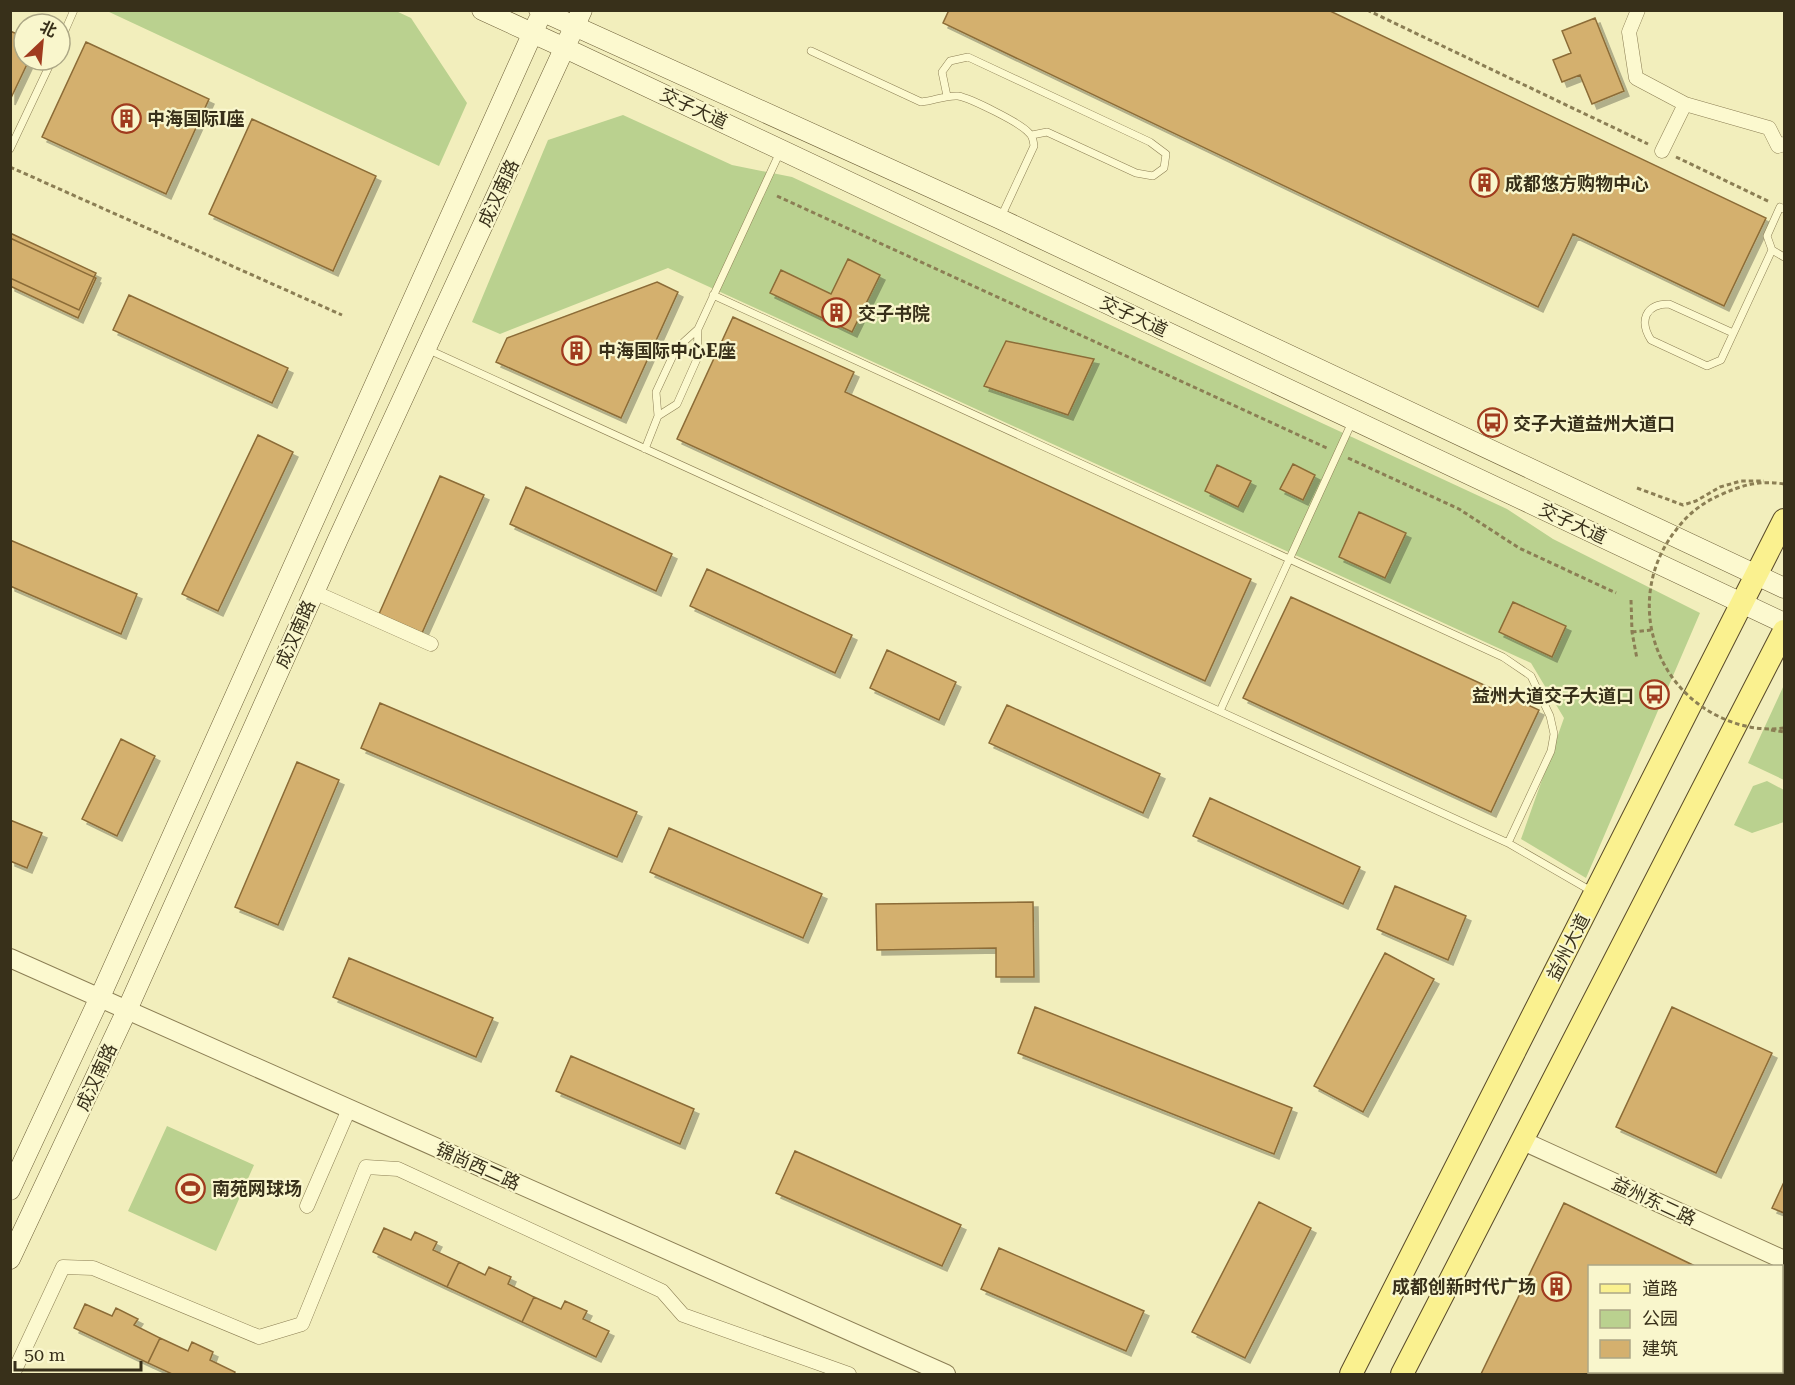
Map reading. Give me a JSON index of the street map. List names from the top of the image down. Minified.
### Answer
{"streets":{"main road":["交子大道","成汉南路","益州大道"],"street":["锦尚西二路","益州东二路"]},"crossings":[["交子大道","成汉南路"],["交子大道","益州大道"],["成汉南路","锦尚西二路"]],"places":{"building":["中海国际I座","成都悠方购物中心","交子书院","中海国际中心E座","成都创新时代广场"],"bus stop":["交子大道益州大道口","益州大道交子大道口"],"sports":["南苑网球场"]},"legend":["道路","公园","建筑"],"scale_bar":"50 m","north":"top right"}
